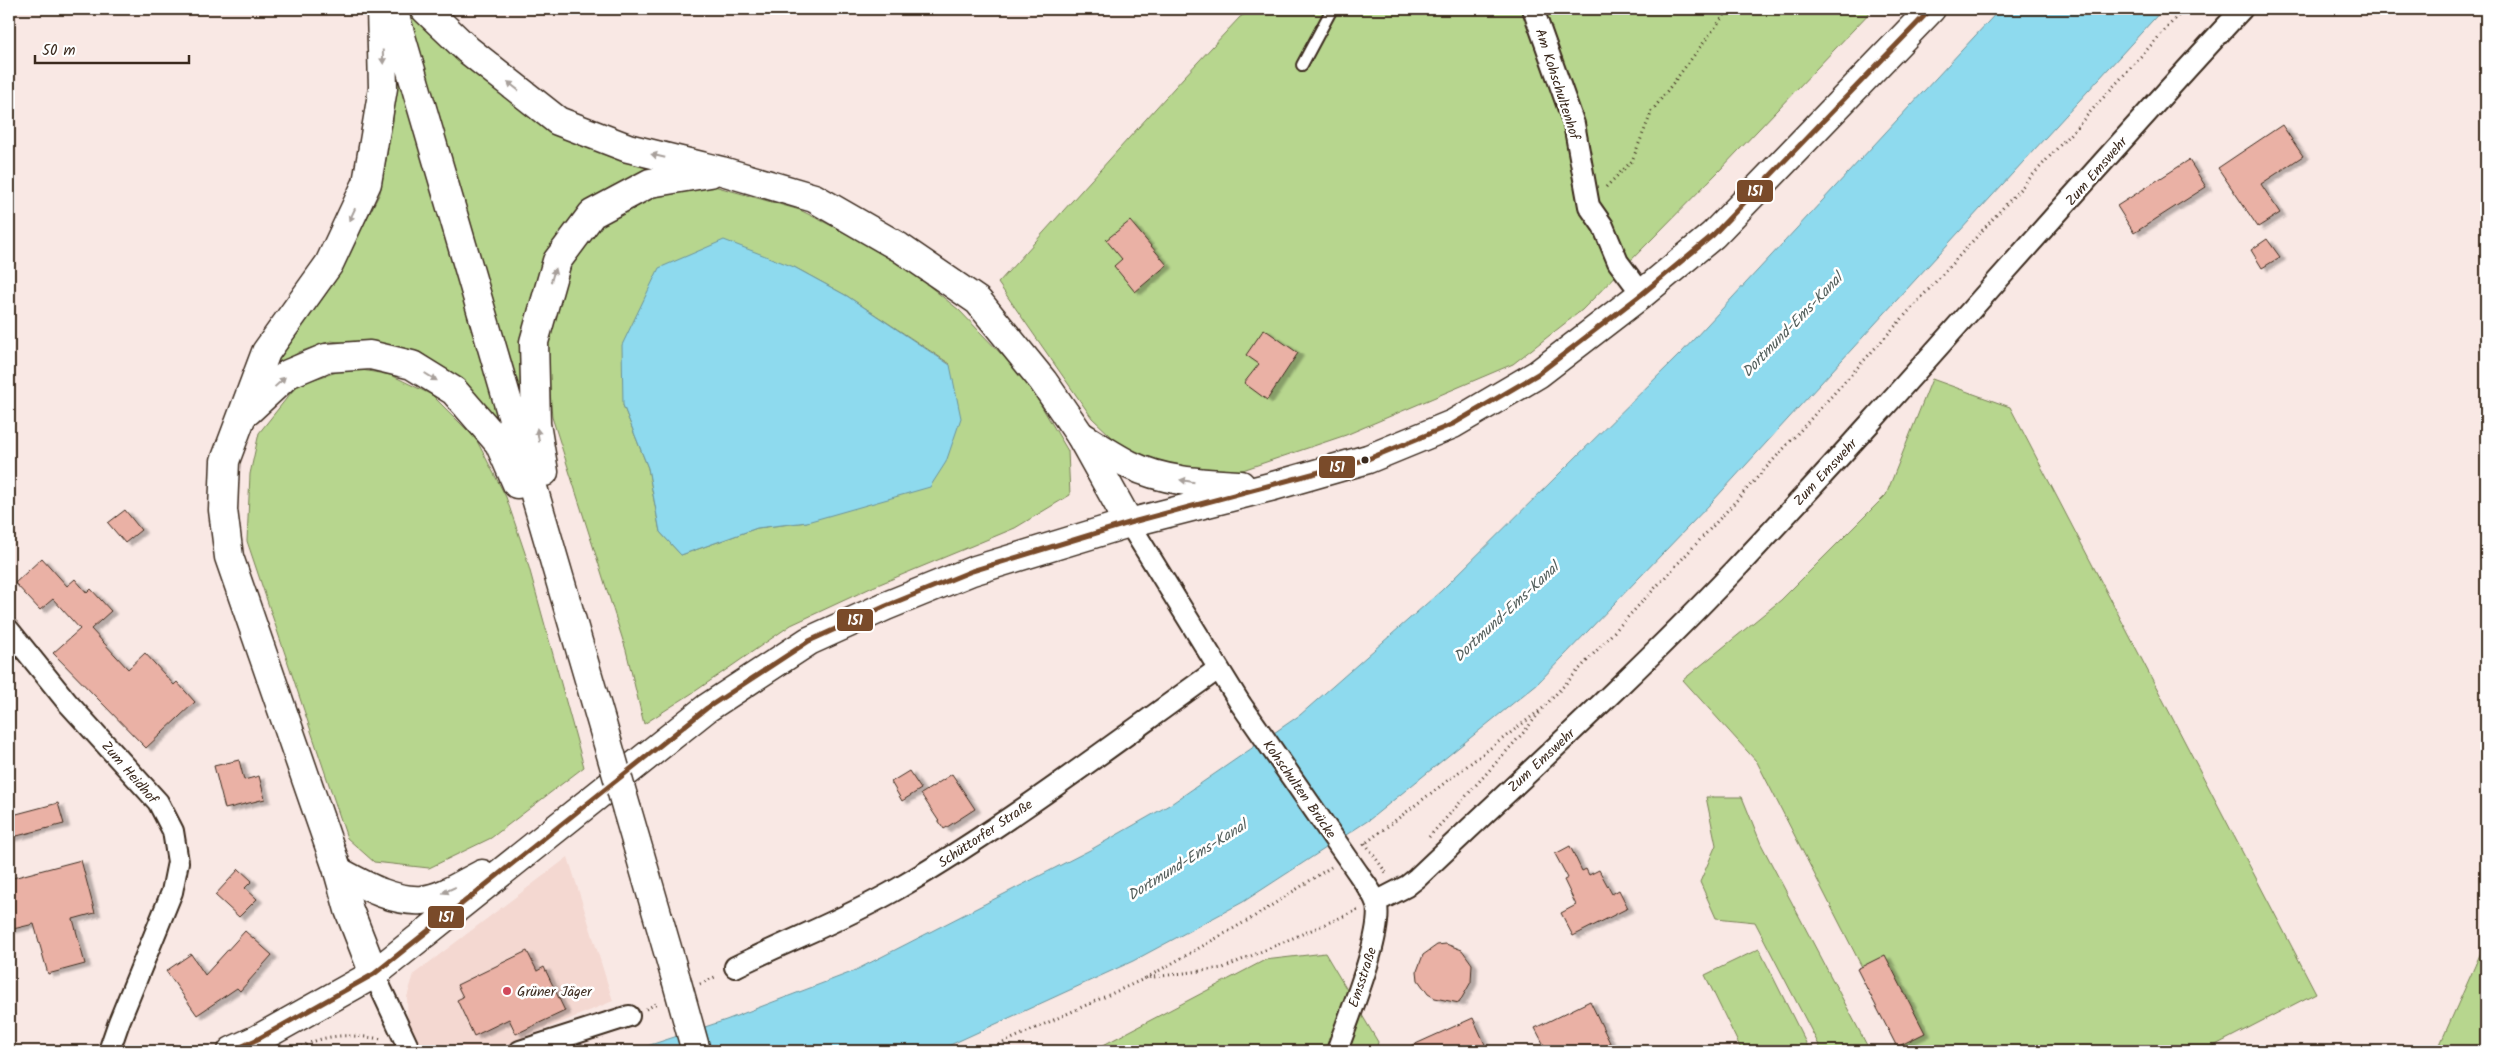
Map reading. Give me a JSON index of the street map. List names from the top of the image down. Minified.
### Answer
{"streets":{"street":["Am Kohschultenhof","Zum Emswehr","Zum Heidhof","Kohschulten Brücke","Schüttorfer Straße","Emsstraße"]},"crossings":[["Zum Emswehr","Kohschulten Brücke"],["Zum Emswehr","Emsstraße"],["Kohschulten Brücke","Schüttorfer Straße"],["Kohschulten Brücke","Emsstraße"]],"water":["Dortmund-Ems-Kanal"],"places":["Grüner Jäger"],"lines":["transit line 151"],"scale_bar":"50 m"}
